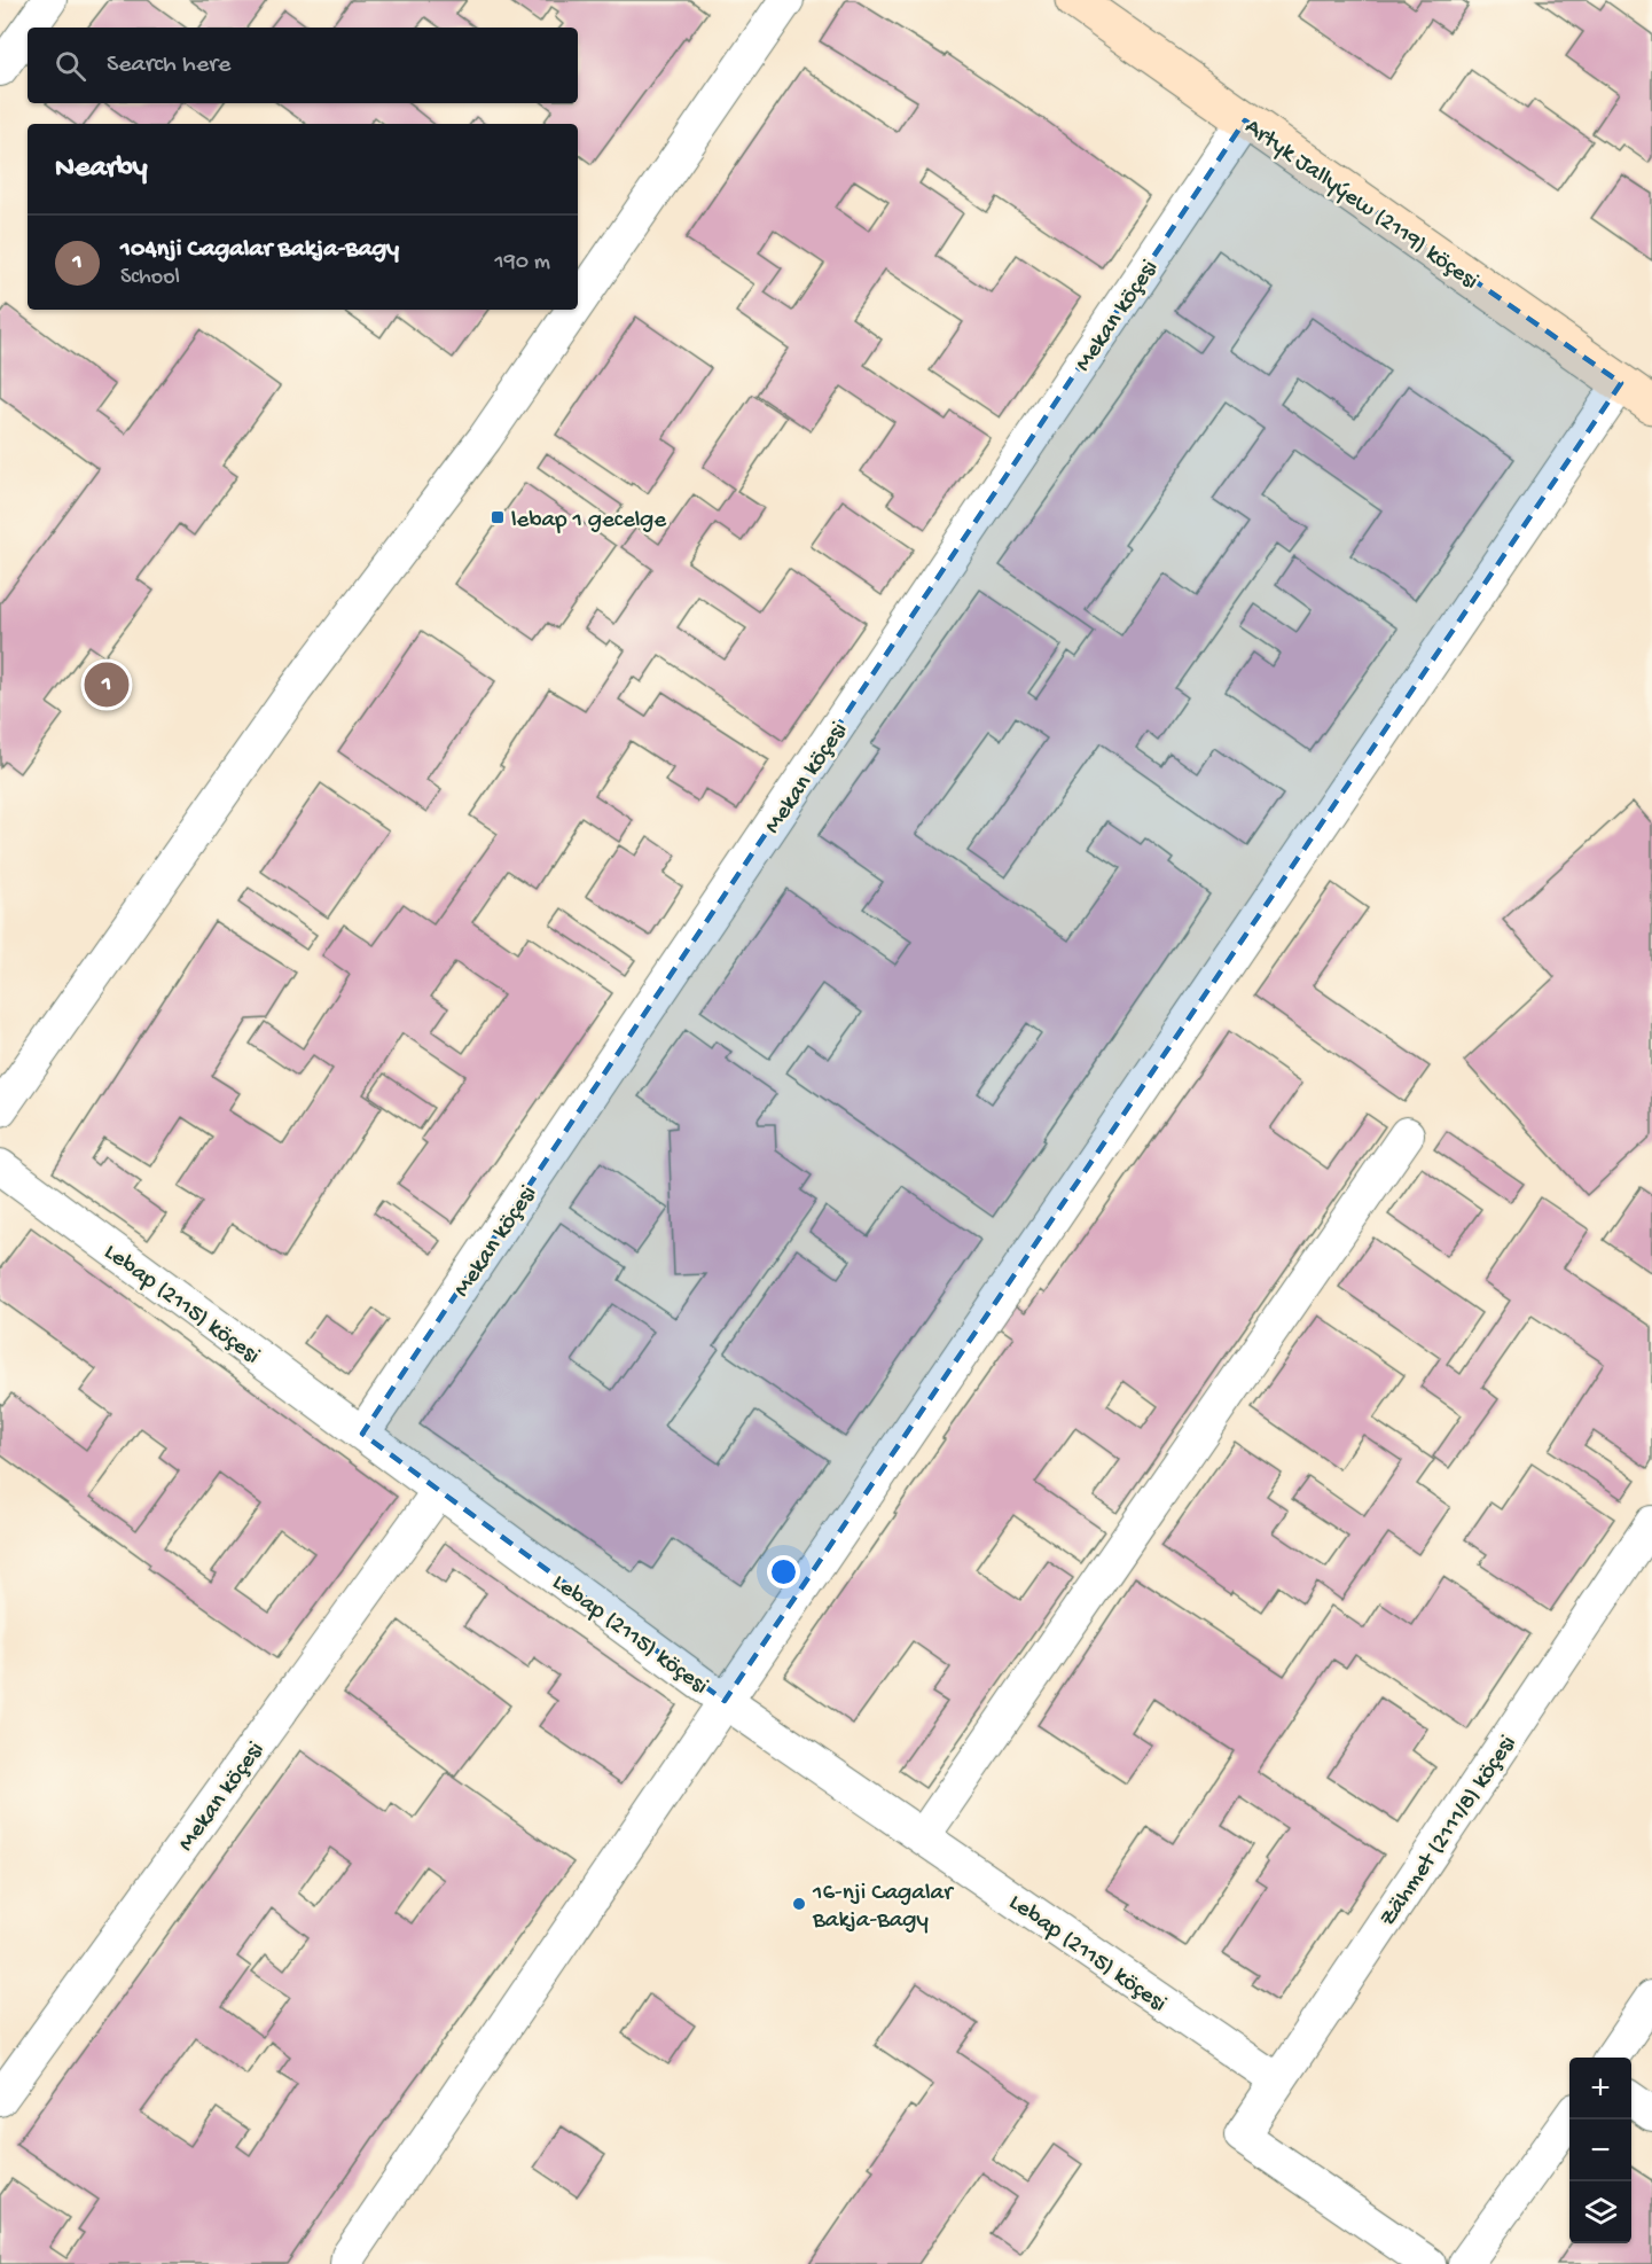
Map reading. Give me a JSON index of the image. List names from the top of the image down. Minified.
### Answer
{"streets":{"street":["Artyk Jallyýew (2119) köçesi","Mekan köçesi","Lebap (2115) köçesi","Zähmet (2111/8) köçesi"]},"crossings":[["Artyk Jallyýew (2119) köçesi","Mekan köçesi"],["Mekan köçesi","Lebap (2115) köçesi"],["Lebap (2115) köçesi","Zähmet (2111/8) köçesi"]],"places":{"transit":["lebap 1 gecelge"],"other":["16-nji Cagalar Bakja-Bagy"]},"page":{"search":"Search here","heading":"Nearby","list":[{"mark":"1","name":"104nji Cagalar Bakja-Bagy","note":"School","value":"190 m"}],"pins":"1","map_buttons":["+","−"]}}
